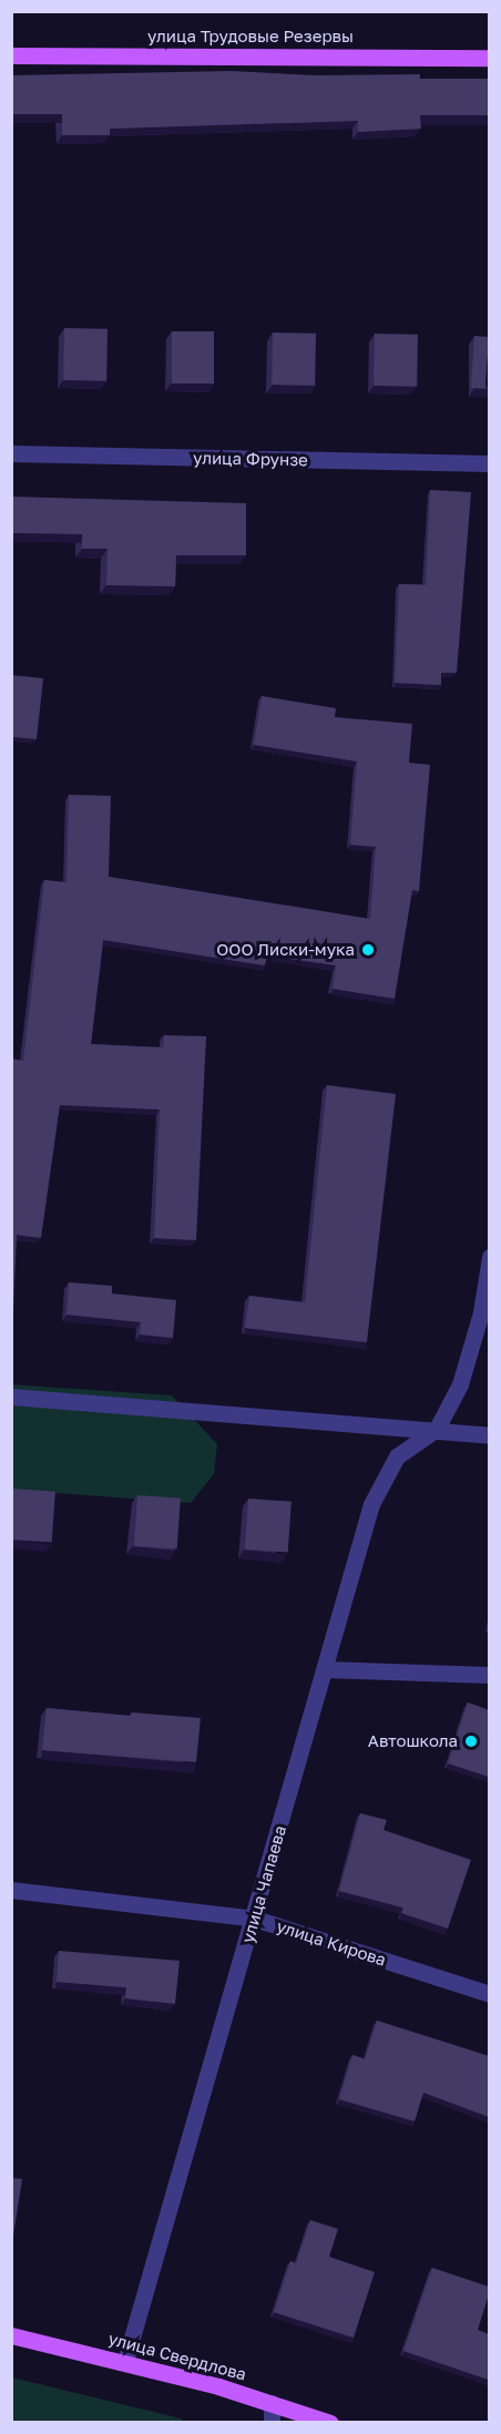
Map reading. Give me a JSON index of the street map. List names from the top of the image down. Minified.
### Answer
{"streets":{"main road":["улица Трудовые Резервы","улица Свердлова"],"street":["улица Фрунзе","улица Чапаева","улица Кирова"]},"crossings":[["улица Чапаева","улица Кирова"],["улица Чапаева","улица Свердлова"]],"places":["ООО Лиски-мука","Автошкола"]}
